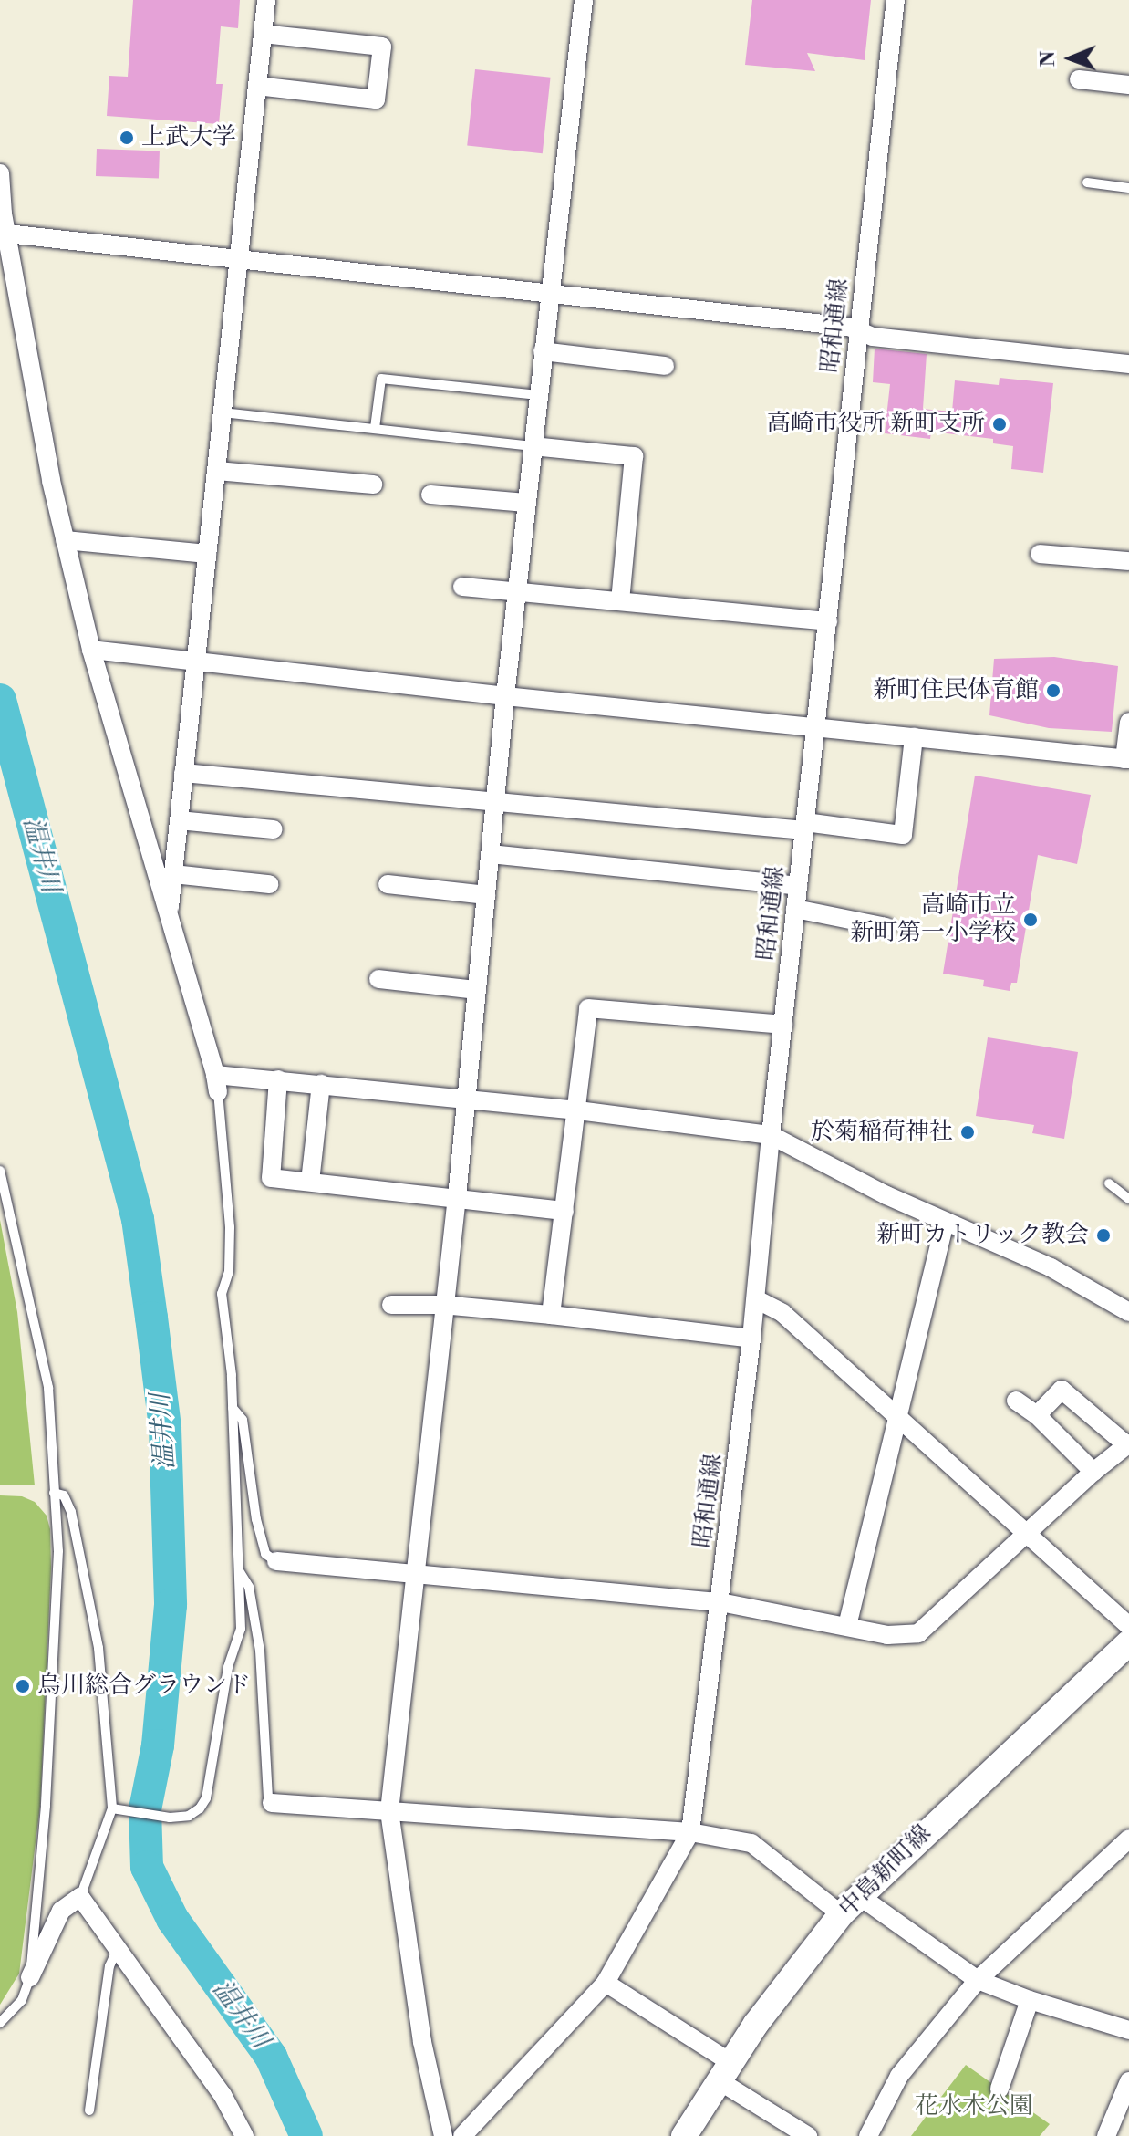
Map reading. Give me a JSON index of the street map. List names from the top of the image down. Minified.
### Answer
{"streets":{"main road":["中島新町線"],"street":["昭和通線"]},"water":["温井川"],"parks":["花水木公園"],"places":["上武大学","高崎市役所 新町支所","新町住民体育館","高崎市立 新町第一小学校","於菊稲荷神社","新町カトリック教会","烏川総合グラウンド"],"north":"left"}
